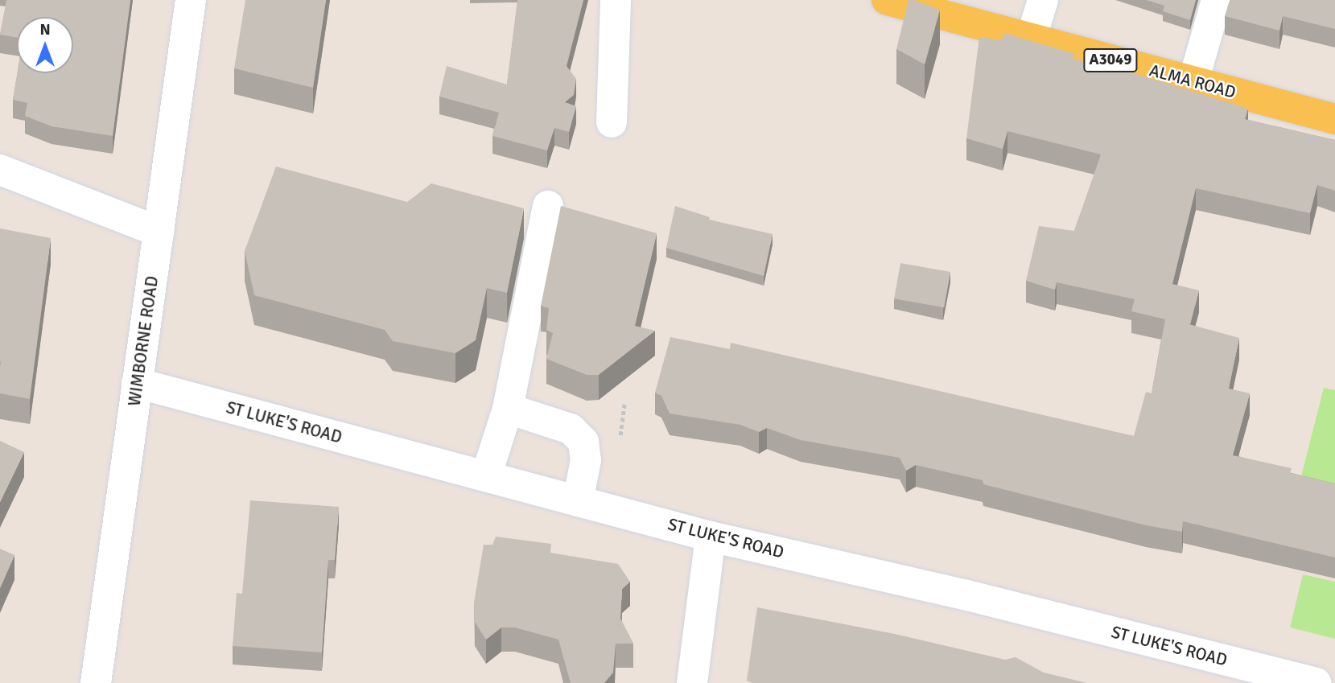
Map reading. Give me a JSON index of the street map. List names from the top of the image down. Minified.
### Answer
{"streets":{"main road":["A3049","ALMA ROAD"],"street":["WIMBORNE ROAD","ST LUKE'S ROAD"]},"crossings":[["WIMBORNE ROAD","ST LUKE'S ROAD"]],"north":"top"}
